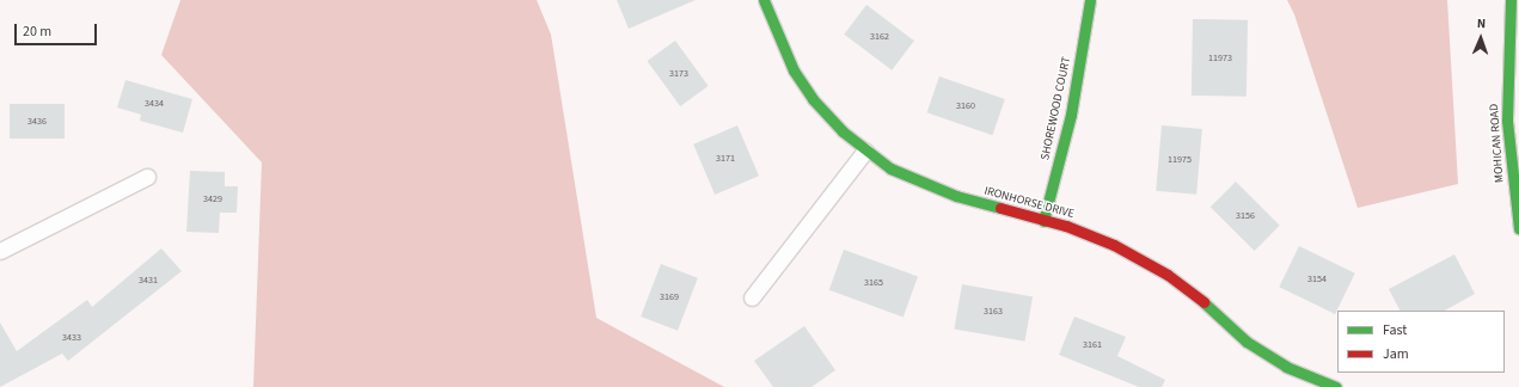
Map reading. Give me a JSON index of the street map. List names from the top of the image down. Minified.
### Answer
{"streets":{"street":["SHOREWOOD COURT","MOHICAN ROAD","IRONHORSE DRIVE"]},"crossings":[["SHOREWOOD COURT","IRONHORSE DRIVE"]],"house_numbers":["3162","11973","3173","3434","3160","3436","3171","11975","3429","3156","3154","3431","3165","3169","3163","3433","3161"],"legend":["Fast","Jam"],"scale_bar":"20 m","north":"top"}
